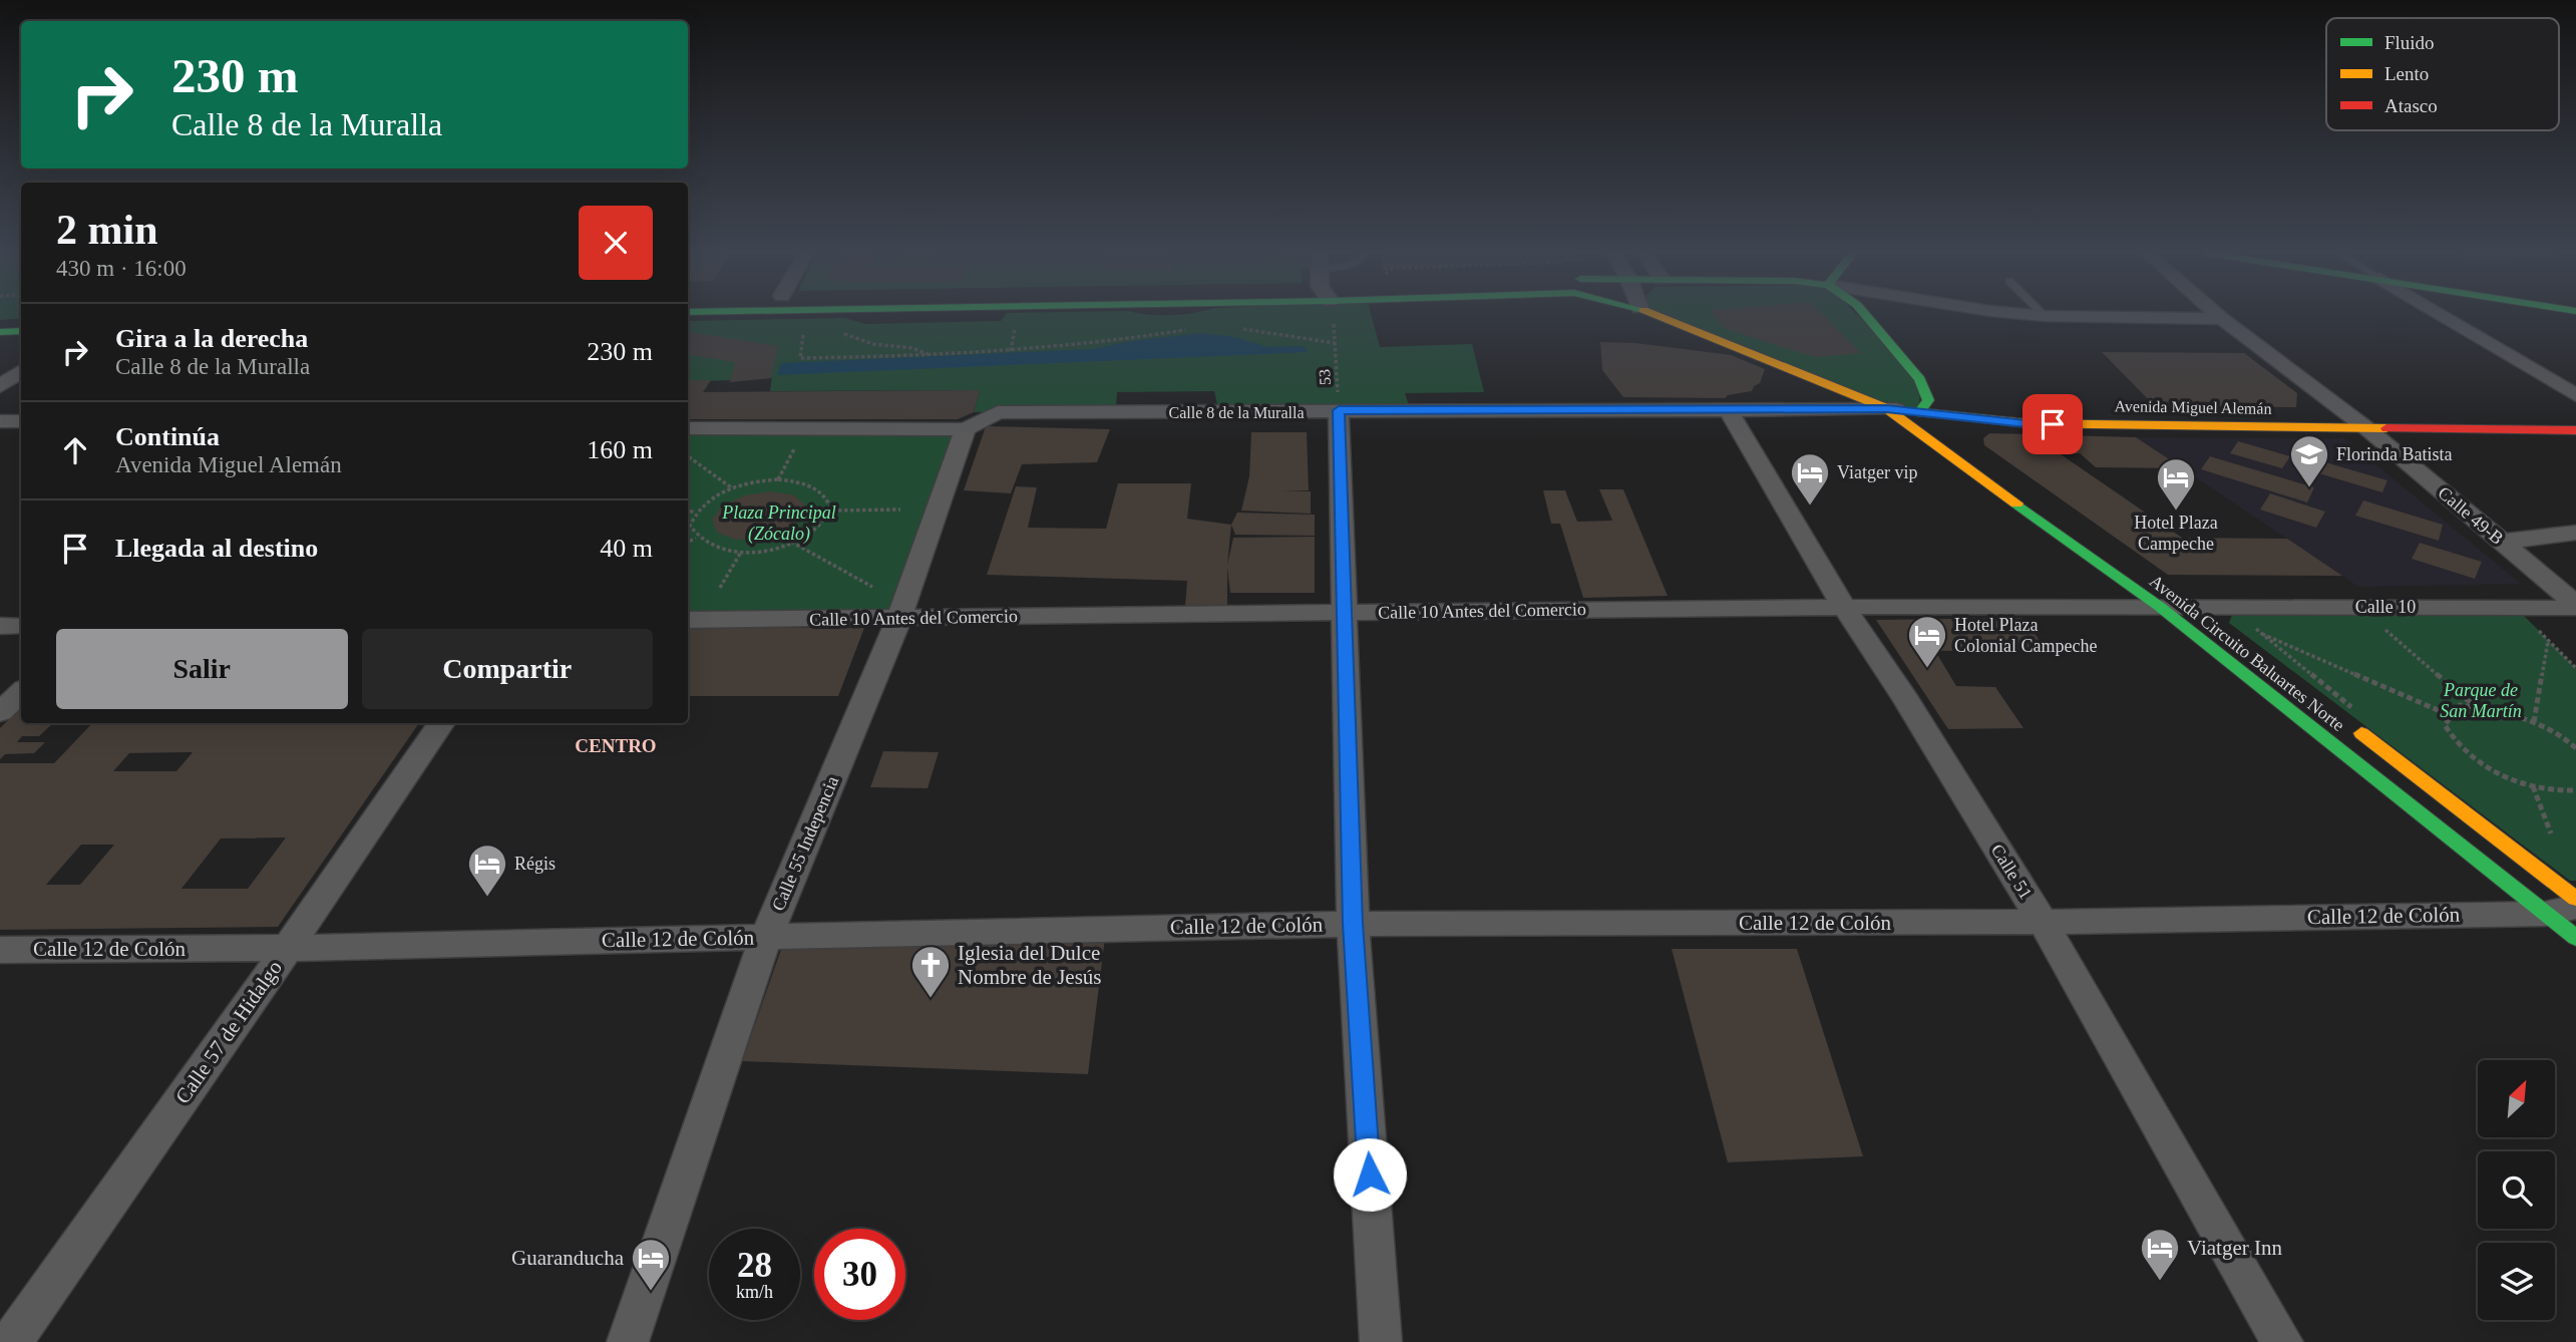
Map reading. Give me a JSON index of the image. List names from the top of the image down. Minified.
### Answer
{"streets":{"main road":["Avenida Miguel Alemán","Avenida Circuito Baluartes Norte"],"street":["Calle 8 de la Muralla","Calle 49-B","Calle 10","Calle 10 Antes del Comercio","Calle 55 Indepencia","Calle 51","Calle 12 de Colón","Calle 57 de Hidalgo"],"path":["53"]},"crossings":[["53","Calle 8 de la Muralla"],["Avenida Miguel Alemán","Calle 8 de la Muralla"],["Avenida Miguel Alemán","Calle 49-B"],["Calle 8 de la Muralla","Avenida Circuito Baluartes Norte"],["Calle 8 de la Muralla","Calle 55 Indepencia"],["Calle 8 de la Muralla","Calle 51"],["Calle 49-B","Calle 10"],["Calle 10","Calle 10 Antes del Comercio"],["Calle 10","Avenida Circuito Baluartes Norte"],["Calle 10 Antes del Comercio","Avenida Circuito Baluartes Norte"],["Calle 10 Antes del Comercio","Calle 55 Indepencia"],["Calle 10 Antes del Comercio","Calle 51"],["Avenida Circuito Baluartes Norte","Calle 12 de Colón"],["Calle 55 Indepencia","Calle 12 de Colón"],["Calle 51","Calle 12 de Colón"],["Calle 12 de Colón","Calle 57 de Hidalgo"]],"districts":["CENTRO"],"parks":["Plaza Principal (Zócalo)","Parque de San Martín"],"places":{"school or university":["Florinda Batista"],"hotel":["Viatger vip","Hotel Plaza Campeche","Hotel Plaza Colonial Campeche","Régis","Viatger Inn","Guaranducha"],"church":["Iglesia del Dulce Nombre de Jesús"]},"legend":["Fluido","Lento","Atasco"],"north":"top right","page":{"turn":["230 m","Calle 8 de la Muralla"],"heading":["2 min","430 m · 16:00"],"list":[{"name":"Gira a la derecha","note":"Calle 8 de la Muralla","value":"230 m"},{"name":"Continúa","note":"Avenida Miguel Alemán","value":"160 m"},{"name":"Llegada al destino","value":"40 m"}],"buttons":["Salir","Compartir"],"speed":"28 km/h","limit":"30"}}
